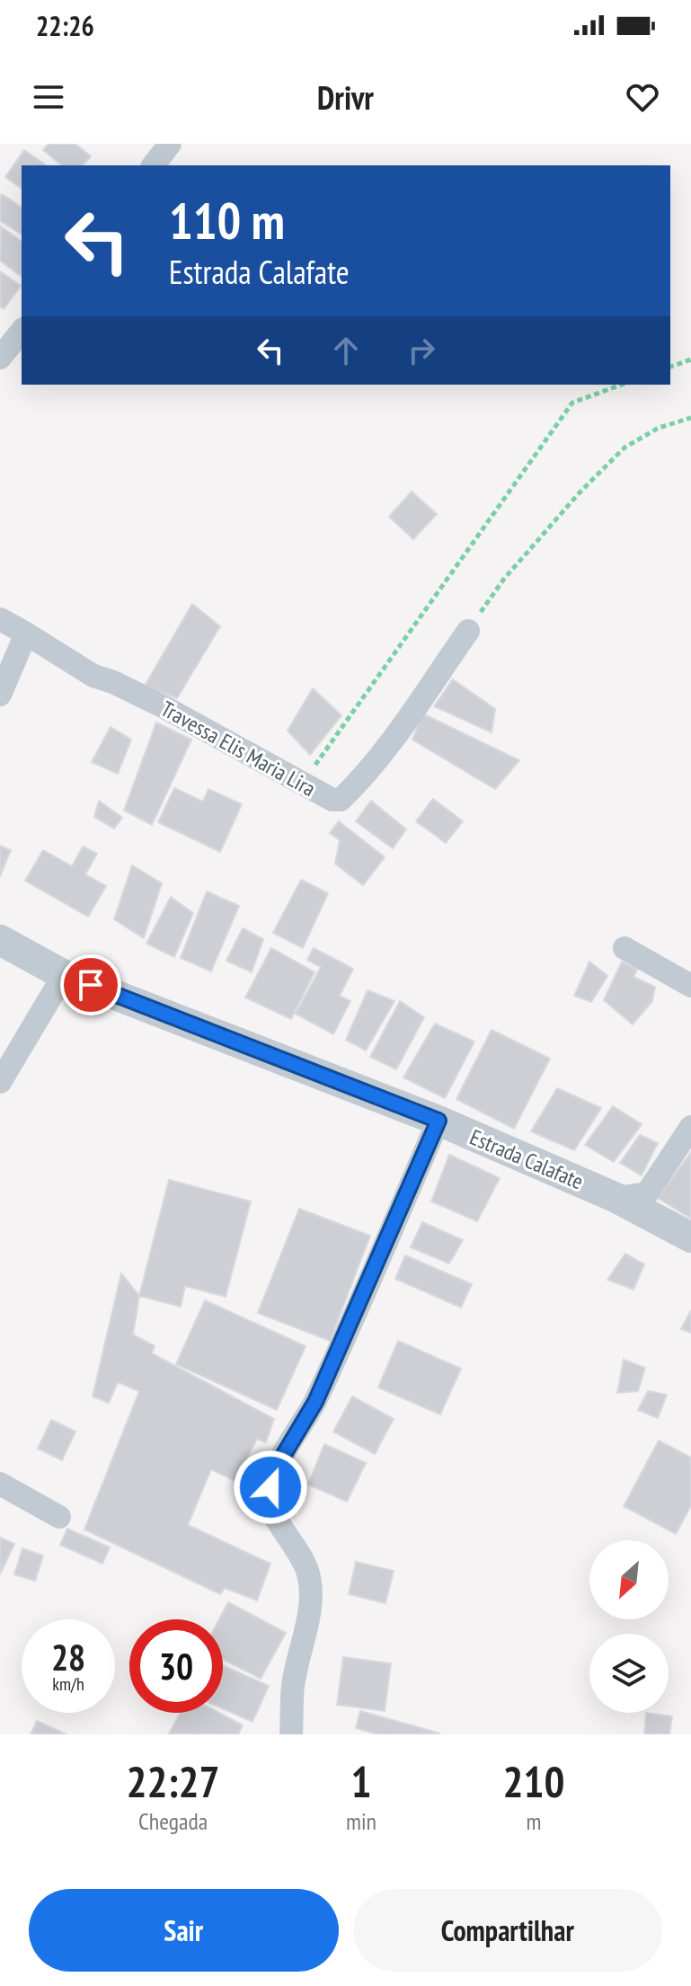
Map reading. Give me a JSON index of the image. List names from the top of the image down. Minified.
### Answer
{"streets":{"street":["Travessa Elis Maria Lira","Estrada Calafate"]},"north":"bottom left","page":{"status":"22:26","header":"Drivr","turn":["110 m","Estrada Calafate"],"speed":"28 km/h","limit":"30","eta":["22:27","Chegada","1","min","210","m"],"buttons":["Sair","Compartilhar"]}}
